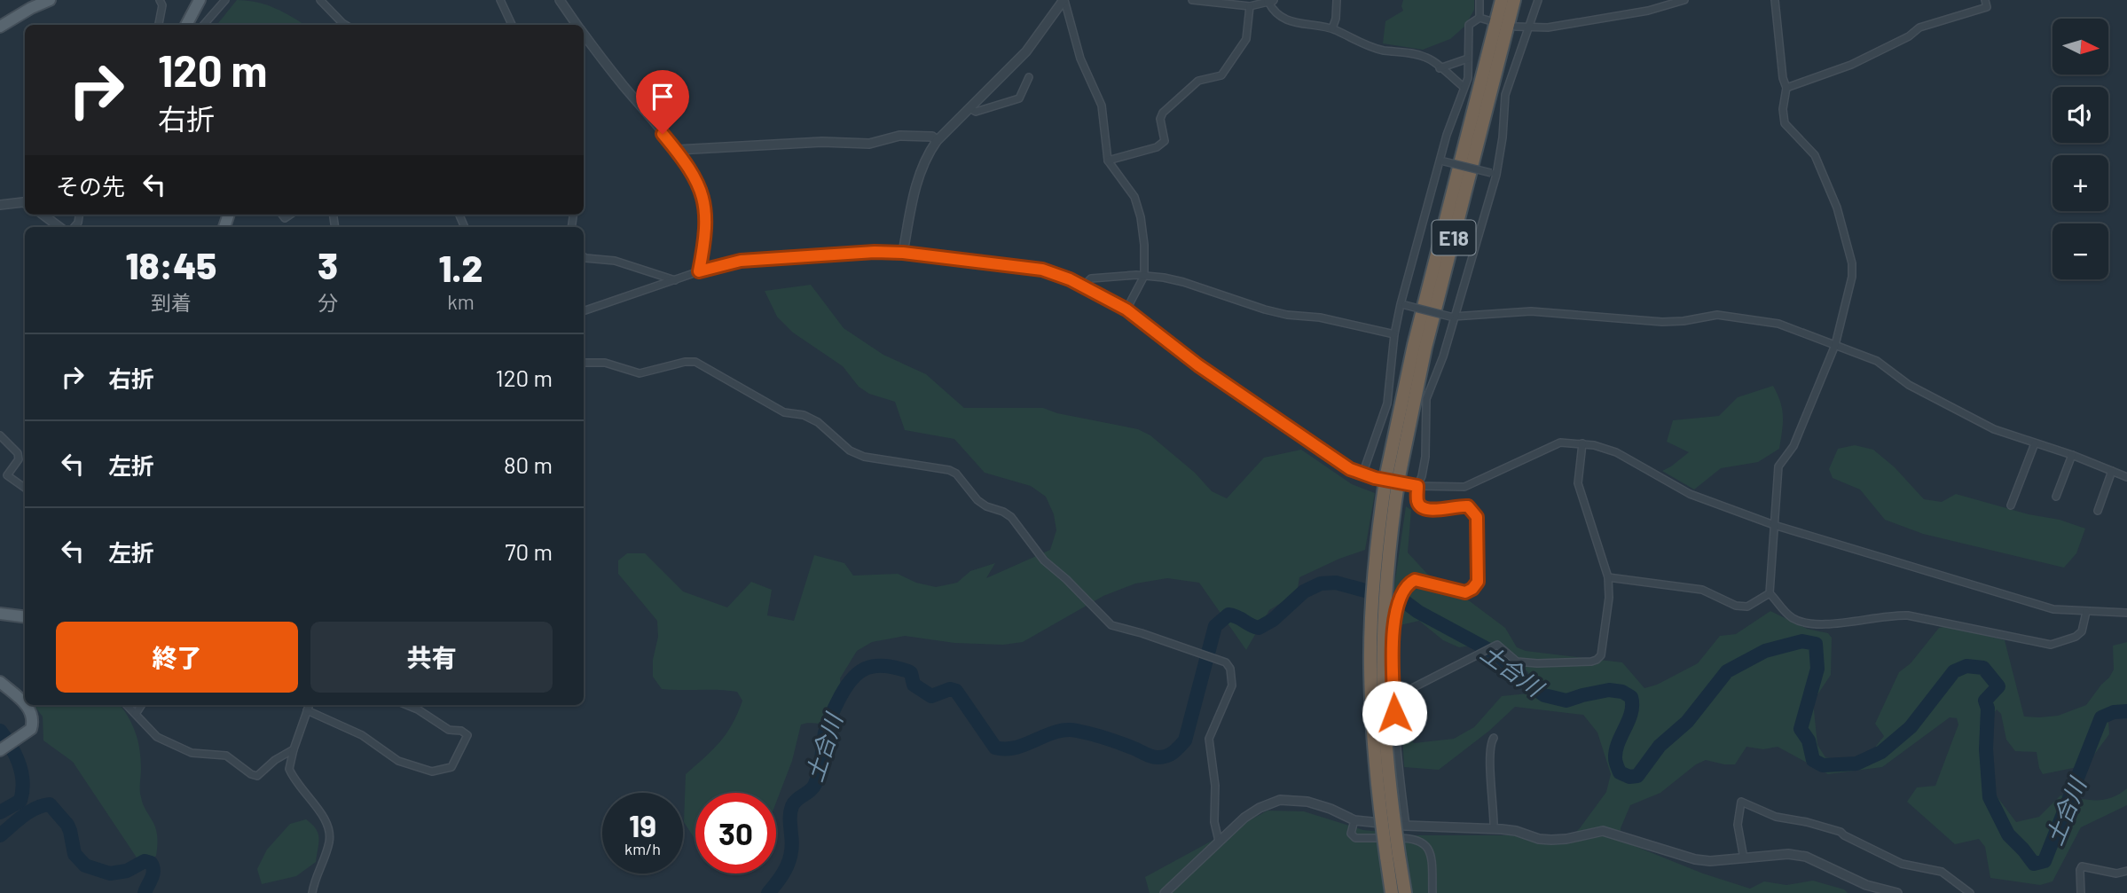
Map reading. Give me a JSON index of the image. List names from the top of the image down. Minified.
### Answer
{"streets":{"highway":["E18"]},"water":["土合川"],"north":"right","page":{"map_buttons":["+","−"],"turn":["120 m","右折"],"then":"その先","eta":["18:45","到着","3","分","1.2","km"],"list":[{"name":"右折","value":"120 m"},{"name":"左折","value":"80 m"},{"name":"左折","value":"70 m"}],"buttons":["終了","共有"],"speed":"19 km/h","limit":"30"}}
